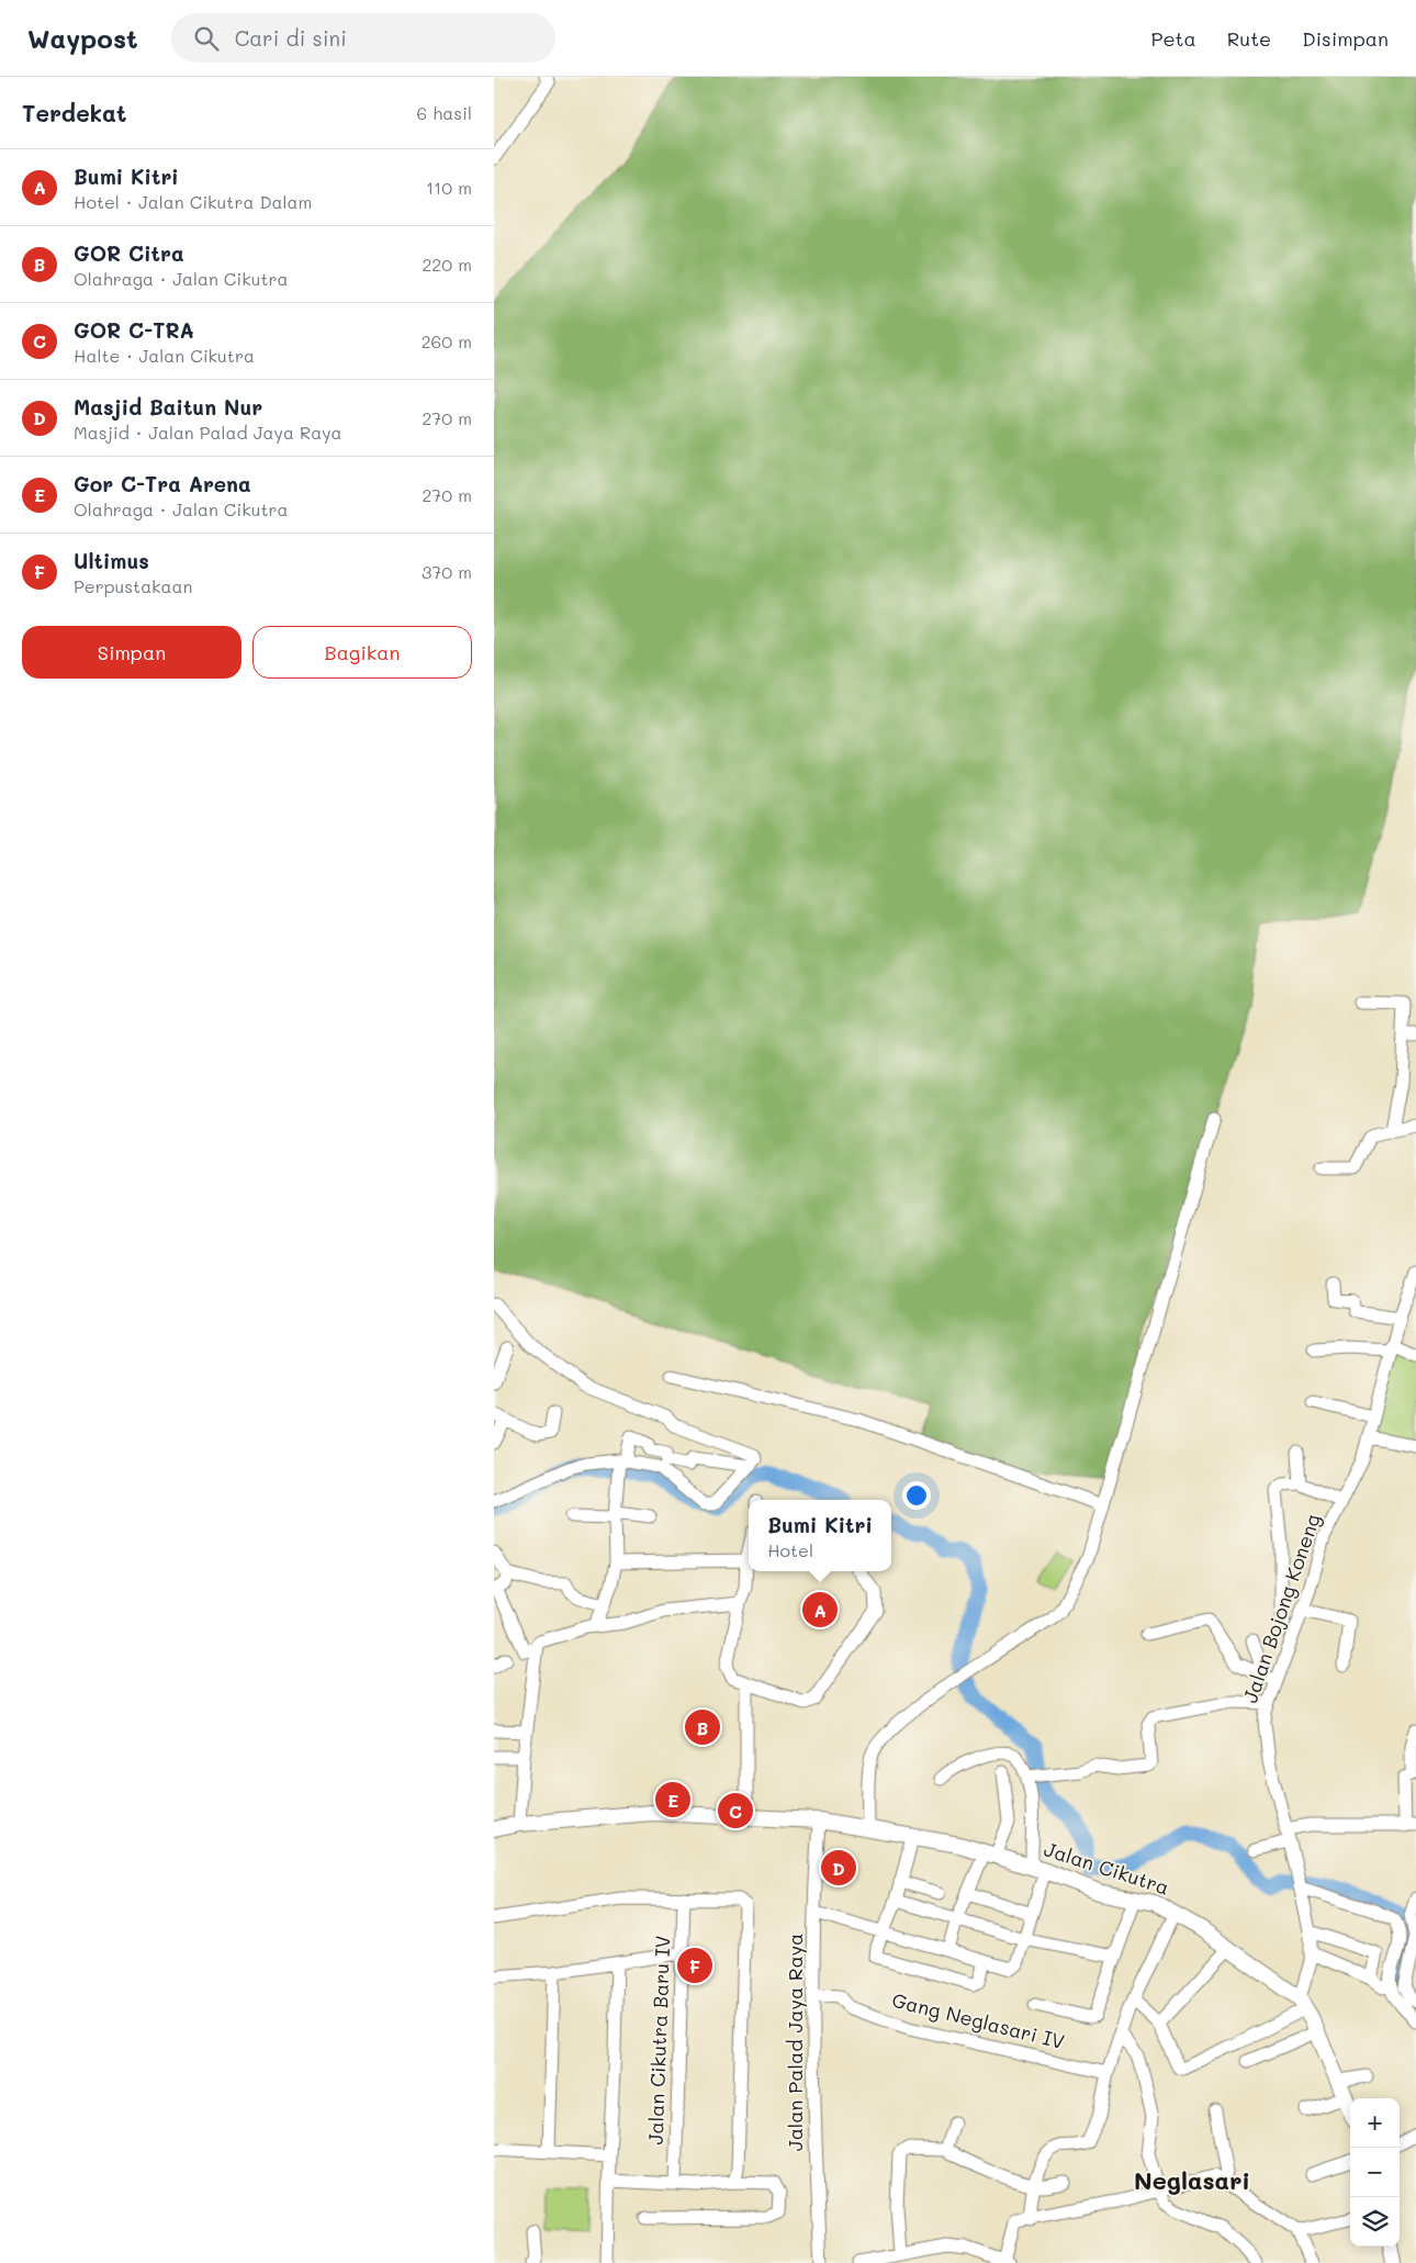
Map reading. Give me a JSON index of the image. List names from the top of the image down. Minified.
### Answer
{"streets":{"main road":["Jalan Cikutra"],"street":["Jalan Bojong Koneng","Gang Neglasari IV","Jalan Cikutra Baru IV","Jalan Palad Jaya Raya"]},"crossings":[["Jalan Bojong Koneng","Jalan Cikutra"],["Jalan Cikutra","Jalan Palad Jaya Raya"],["Gang Neglasari IV","Jalan Palad Jaya Raya"]],"districts":["Neglasari"],"page":{"header":"Waypost","search":"Cari di sini","nav":["Peta","Rute","Disimpan"],"heading":["Terdekat","6 hasil"],"list":[{"mark":"A","name":"Bumi Kitri","note":"Hotel · Jalan Cikutra Dalam","value":"110 m"},{"mark":"B","name":"GOR Citra","note":"Olahraga · Jalan Cikutra","value":"220 m"},{"mark":"C","name":"GOR C-TRA","note":"Halte · Jalan Cikutra","value":"260 m"},{"mark":"D","name":"Masjid Baitun Nur","note":"Masjid · Jalan Palad Jaya Raya","value":"270 m"},{"mark":"E","name":"Gor C-Tra Arena","note":"Olahraga · Jalan Cikutra","value":"270 m"},{"mark":"F","name":"Ultimus","note":"Perpustakaan","value":"370 m"}],"buttons":["Simpan","Bagikan"],"popup":["Bumi Kitri","Hotel"],"pins":["A","B","E","C","D","F"],"map_buttons":["+","−"]}}
